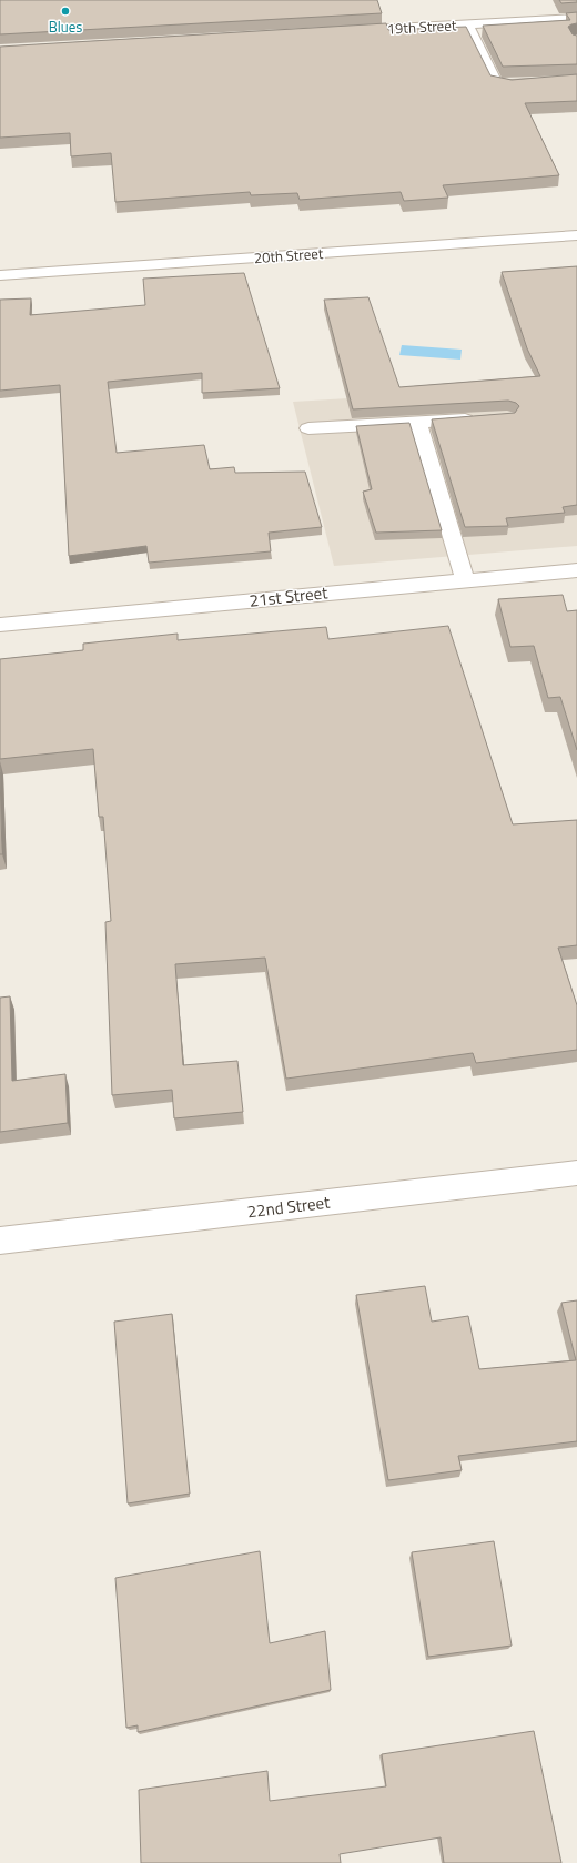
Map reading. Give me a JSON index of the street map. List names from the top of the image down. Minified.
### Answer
{"streets":{"street":["19th Street","20th Street","21st Street","22nd Street"]},"places":["Blues"]}
